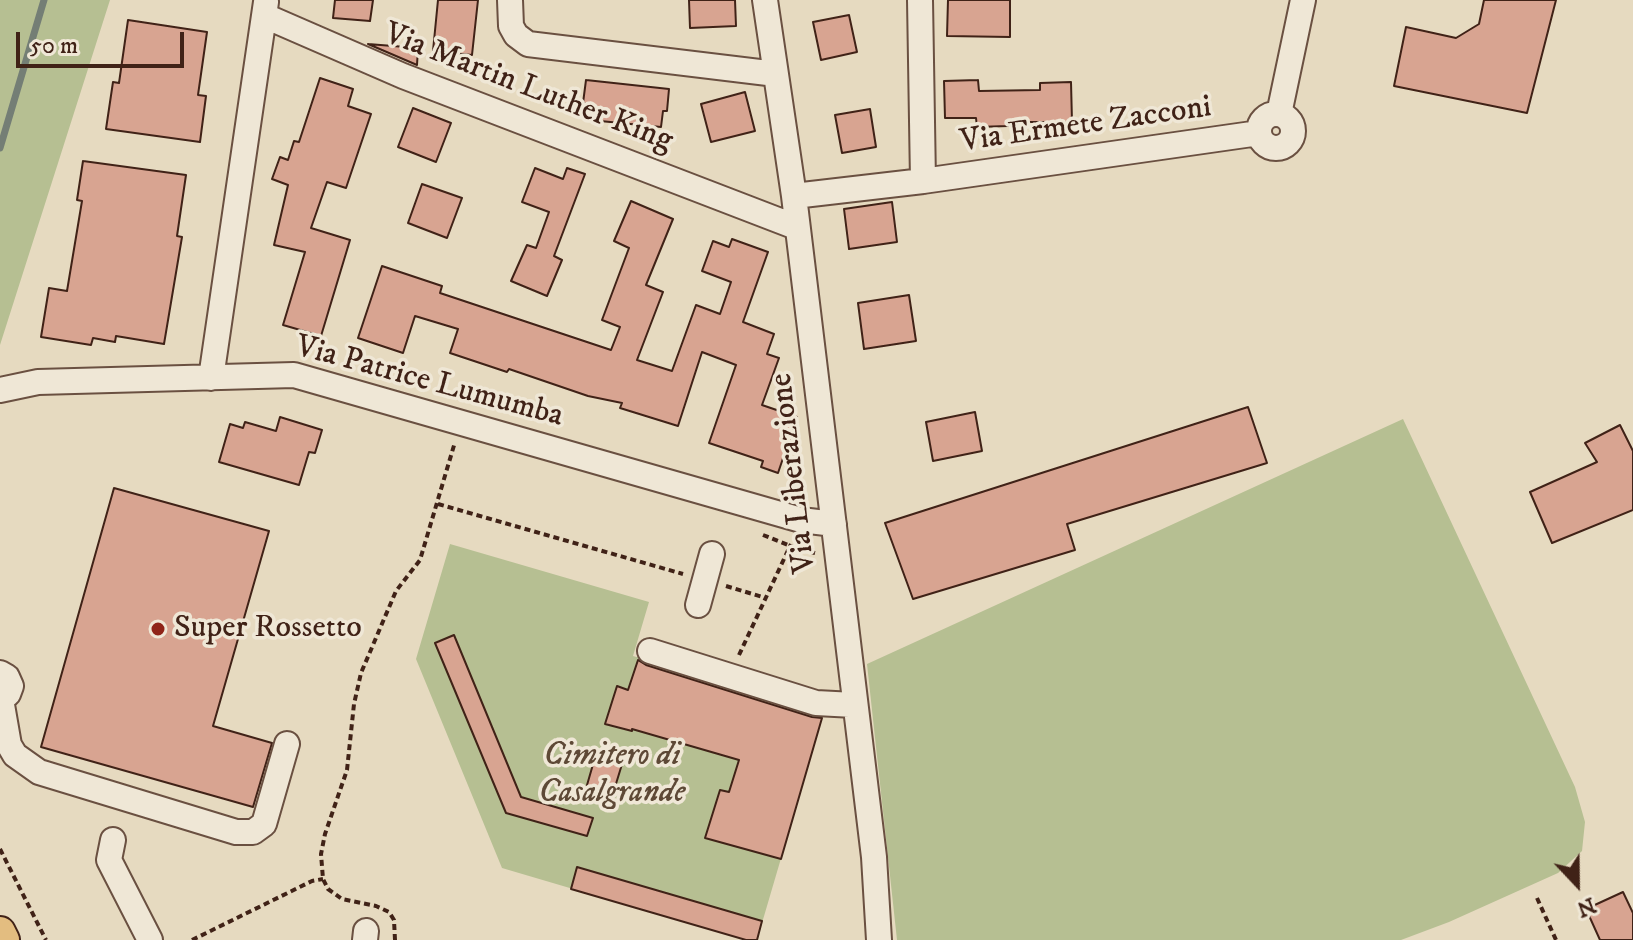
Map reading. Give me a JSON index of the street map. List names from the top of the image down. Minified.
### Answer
{"streets":{"street":["Via Martin Luther King","Via Ermete Zacconi","Via Patrice Lumumba","Via Liberazione"]},"crossings":[["Via Martin Luther King","Via Patrice Lumumba"],["Via Martin Luther King","Via Liberazione"],["Via Ermete Zacconi","Via Liberazione"],["Via Patrice Lumumba","Via Liberazione"]],"parks":["Cimitero di Casalgrande"],"places":["Super Rossetto"],"scale_bar":"50 m","north":"bottom"}
